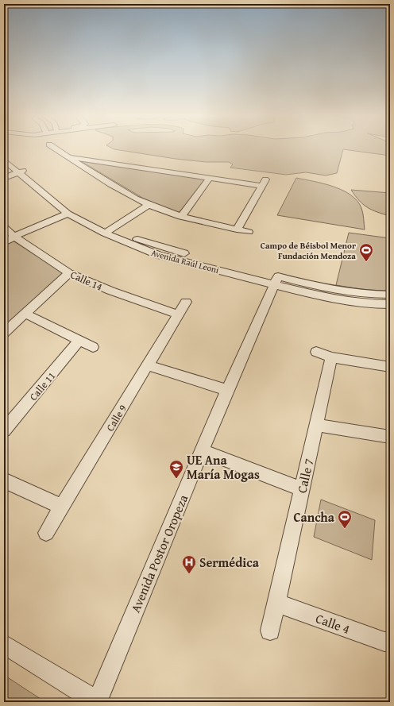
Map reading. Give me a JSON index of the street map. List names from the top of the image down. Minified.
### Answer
{"streets":{"street":["Avenida Raúl Leoni","Calle 14","Calle 11","Calle 9","Calle 7","Avenida Postor Oropeza","Calle 4"]},"crossings":[["Avenida Raúl Leoni","Avenida Postor Oropeza"],["Calle 14","Calle 9"],["Calle 7","Calle 4"]],"places":{"sports":["Campo de Béisbol Menor Fundación Mendoza","Cancha"],"school or university":["UE Ana María Mogas"],"hospital":["Sermédica"]}}
